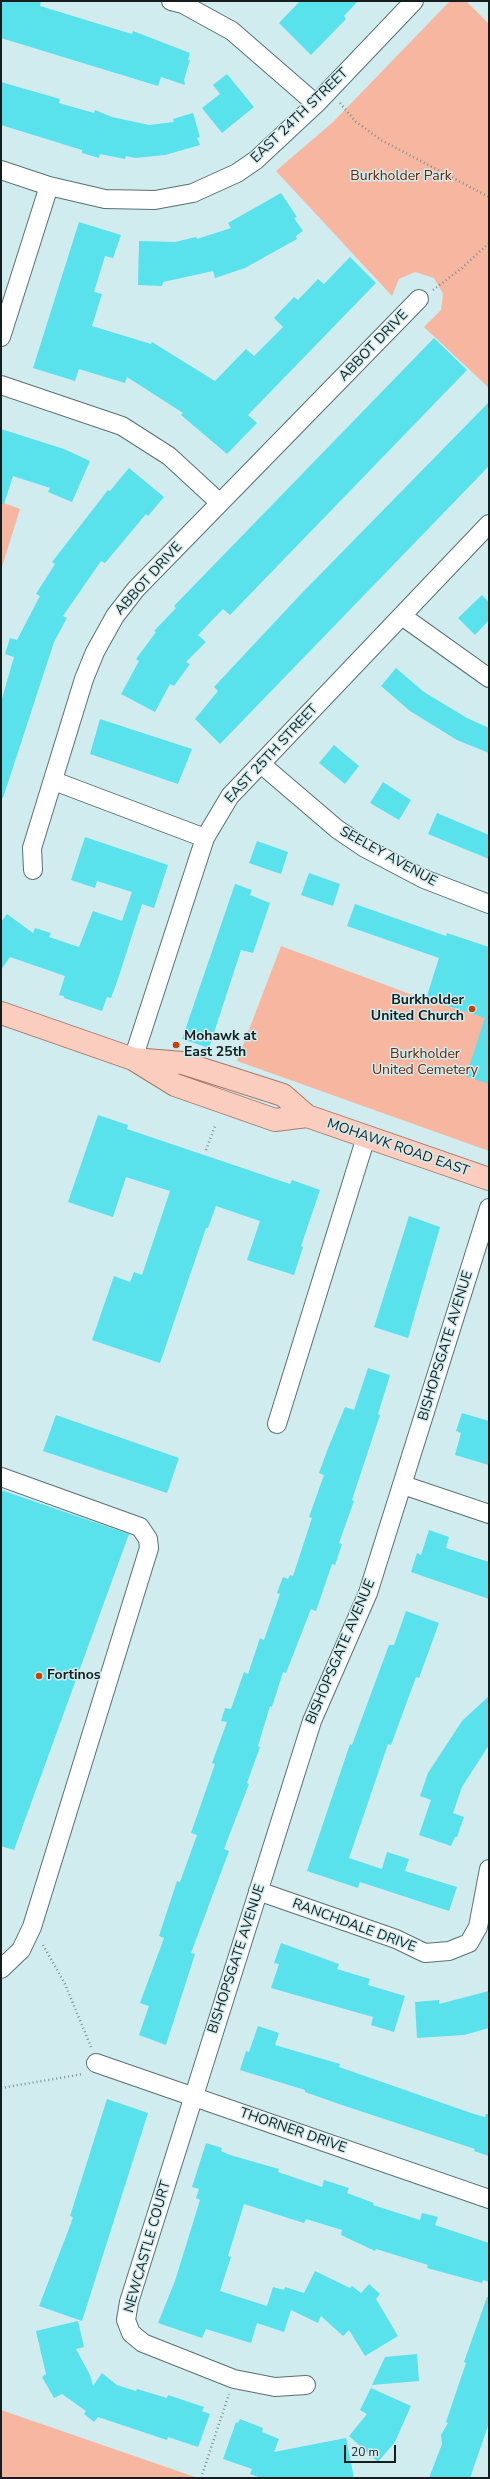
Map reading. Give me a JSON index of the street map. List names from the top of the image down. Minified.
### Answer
{"streets":{"main road":["MOHAWK ROAD EAST"],"street":["EAST 24TH STREET","ABBOT DRIVE","EAST 25TH STREET","SEELEY AVENUE","BISHOPSGATE AVENUE","RANCHDALE DRIVE","THORNER DRIVE","NEWCASTLE COURT"]},"crossings":[["EAST 25TH STREET","SEELEY AVENUE"],["EAST 25TH STREET","MOHAWK ROAD EAST"],["BISHOPSGATE AVENUE","RANCHDALE DRIVE"],["BISHOPSGATE AVENUE","THORNER DRIVE"],["BISHOPSGATE AVENUE","NEWCASTLE COURT"],["THORNER DRIVE","NEWCASTLE COURT"]],"parks":["Burkholder Park","Burkholder United Cemetery"],"places":["Burkholder United Church","Mohawk at East 25th","Fortinos"],"scale_bar":"20 m"}
